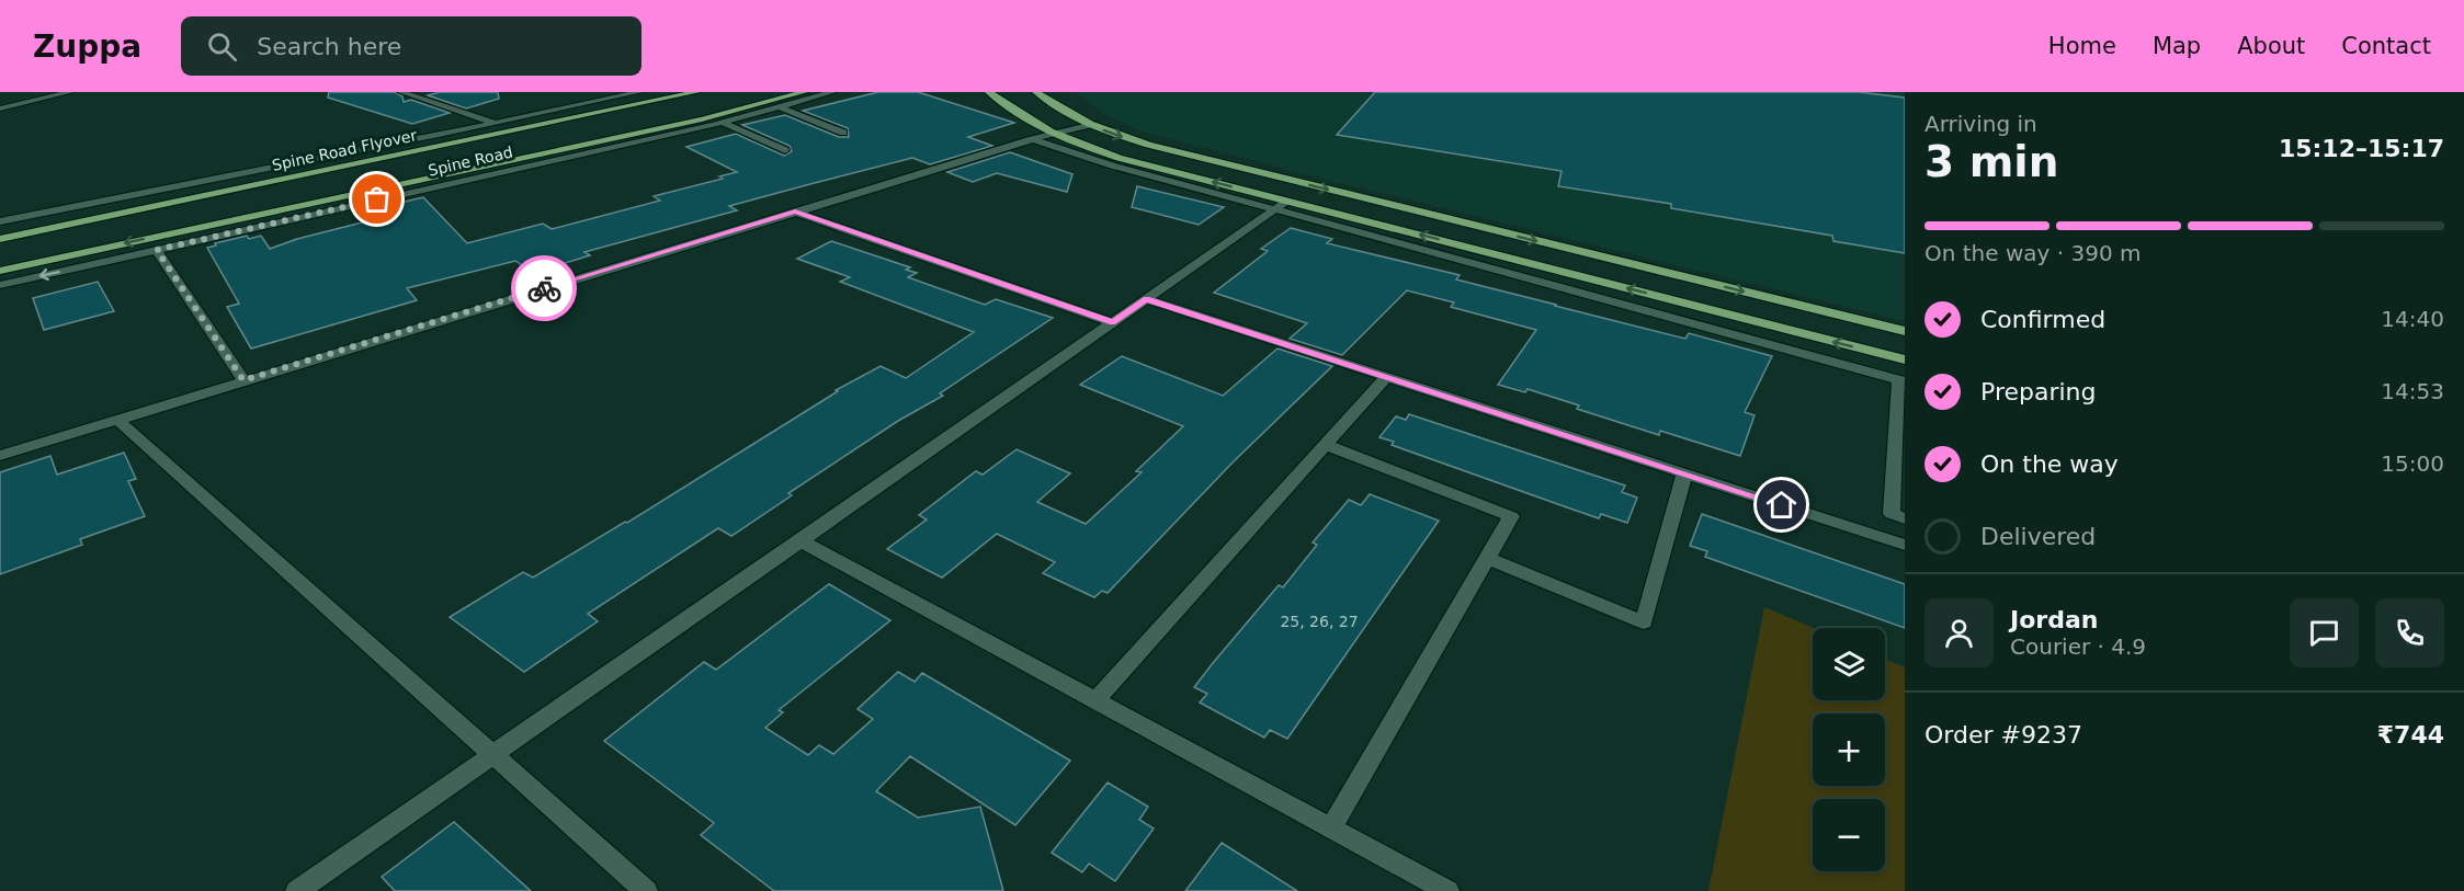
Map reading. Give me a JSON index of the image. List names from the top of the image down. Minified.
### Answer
{"streets":{"main road":["Spine Road Flyover","Spine Road"]},"house_numbers":["25, 26, 27"],"page":{"header":"Zuppa","search":"Search here","nav":["Home","Map","About","Contact"],"heading":["3 min","Arriving in","15:12–15:17"],"panel":["Jordan","Courier · 4.9","Order #9237","₹744"],"bar":"On the way · 390 m","list":[["Confirmed","14:40"],["Preparing","14:53"],["On the way","15:00"],"Delivered"],"map_buttons":["+","−"]}}
